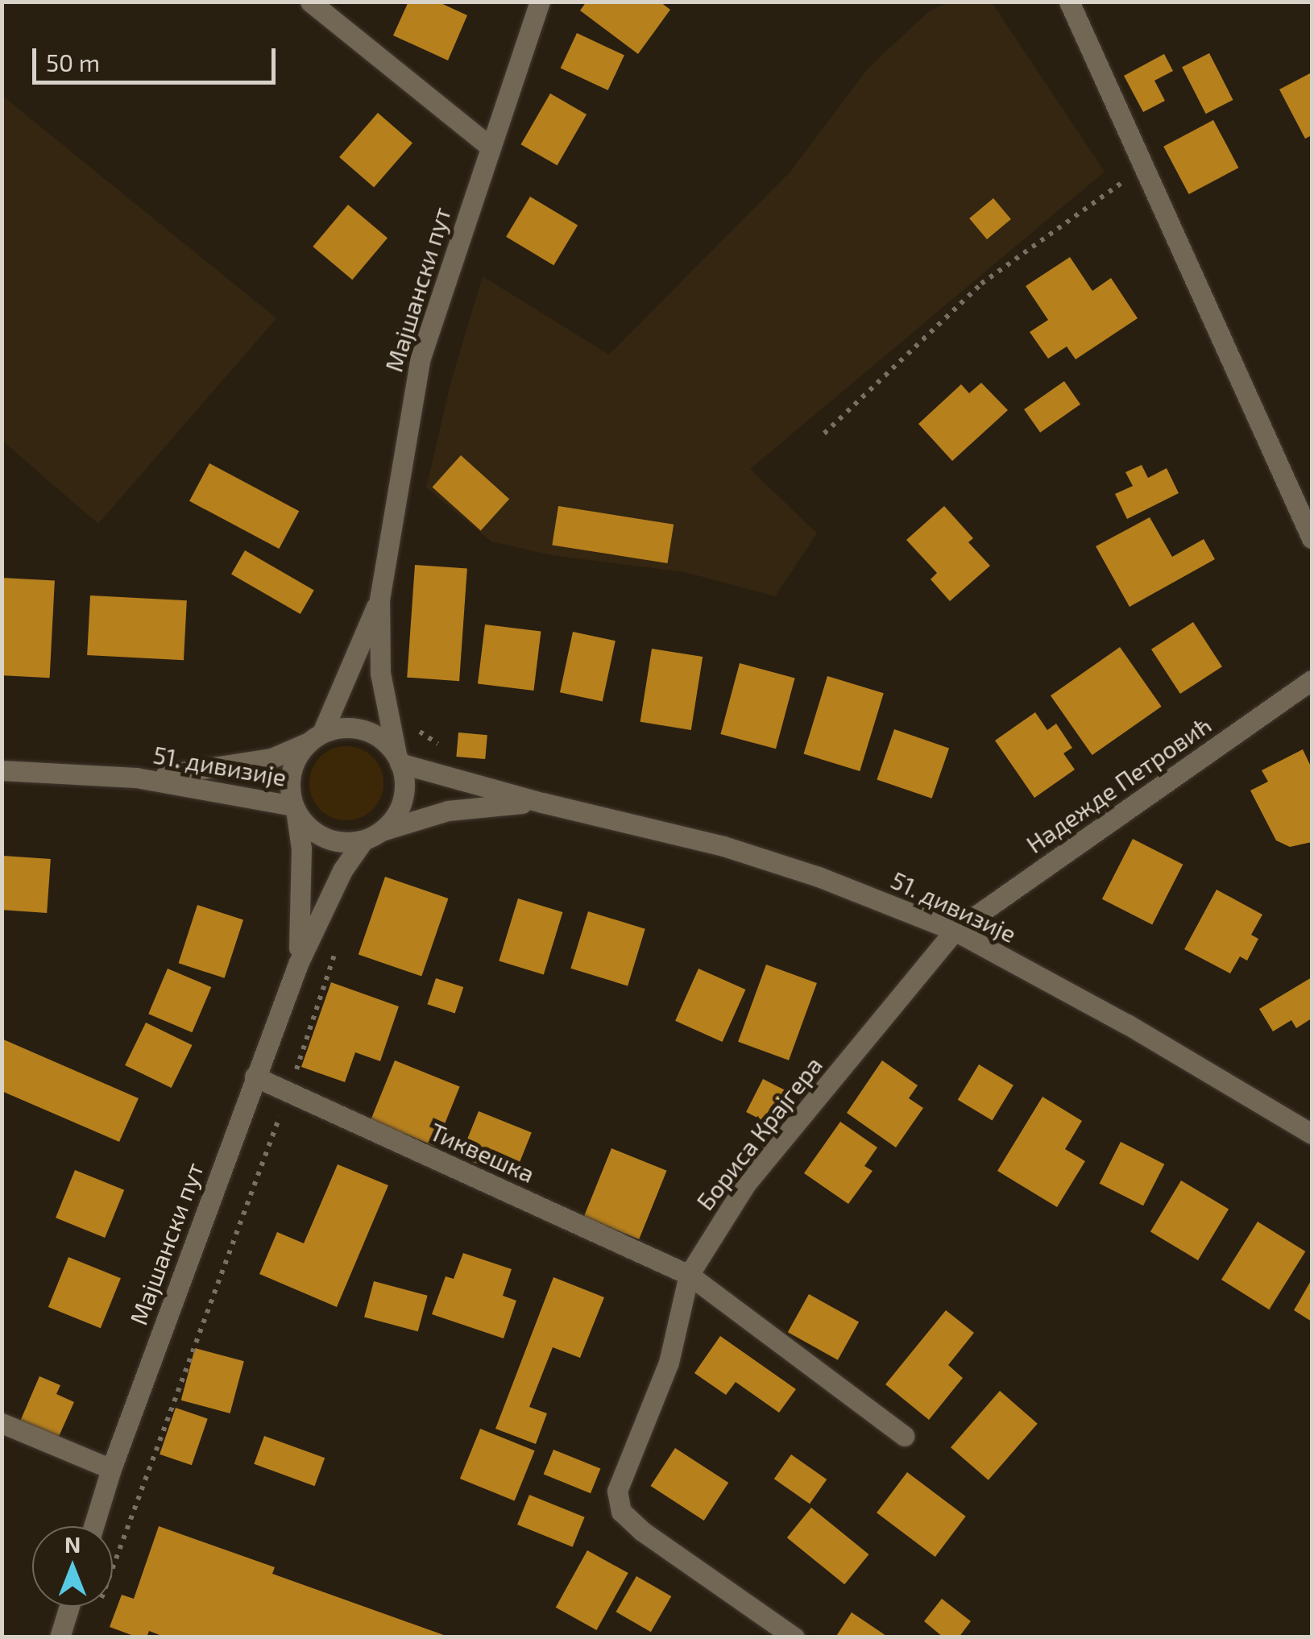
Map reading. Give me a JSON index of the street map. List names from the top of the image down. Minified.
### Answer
{"streets":{"street":["Мајшански пут","51. дивизије","Надежде Петровић","Бориса Крајгера","Тиквешка"]},"crossings":[["Мајшански пут","51. дивизије"],["Мајшански пут","Тиквешка"],["51. дивизије","Надежде Петровић"],["51. дивизије","Бориса Крајгера"],["Надежде Петровић","Бориса Крајгера"],["Бориса Крајгера","Тиквешка"]],"scale_bar":"50 m","north":"top"}
